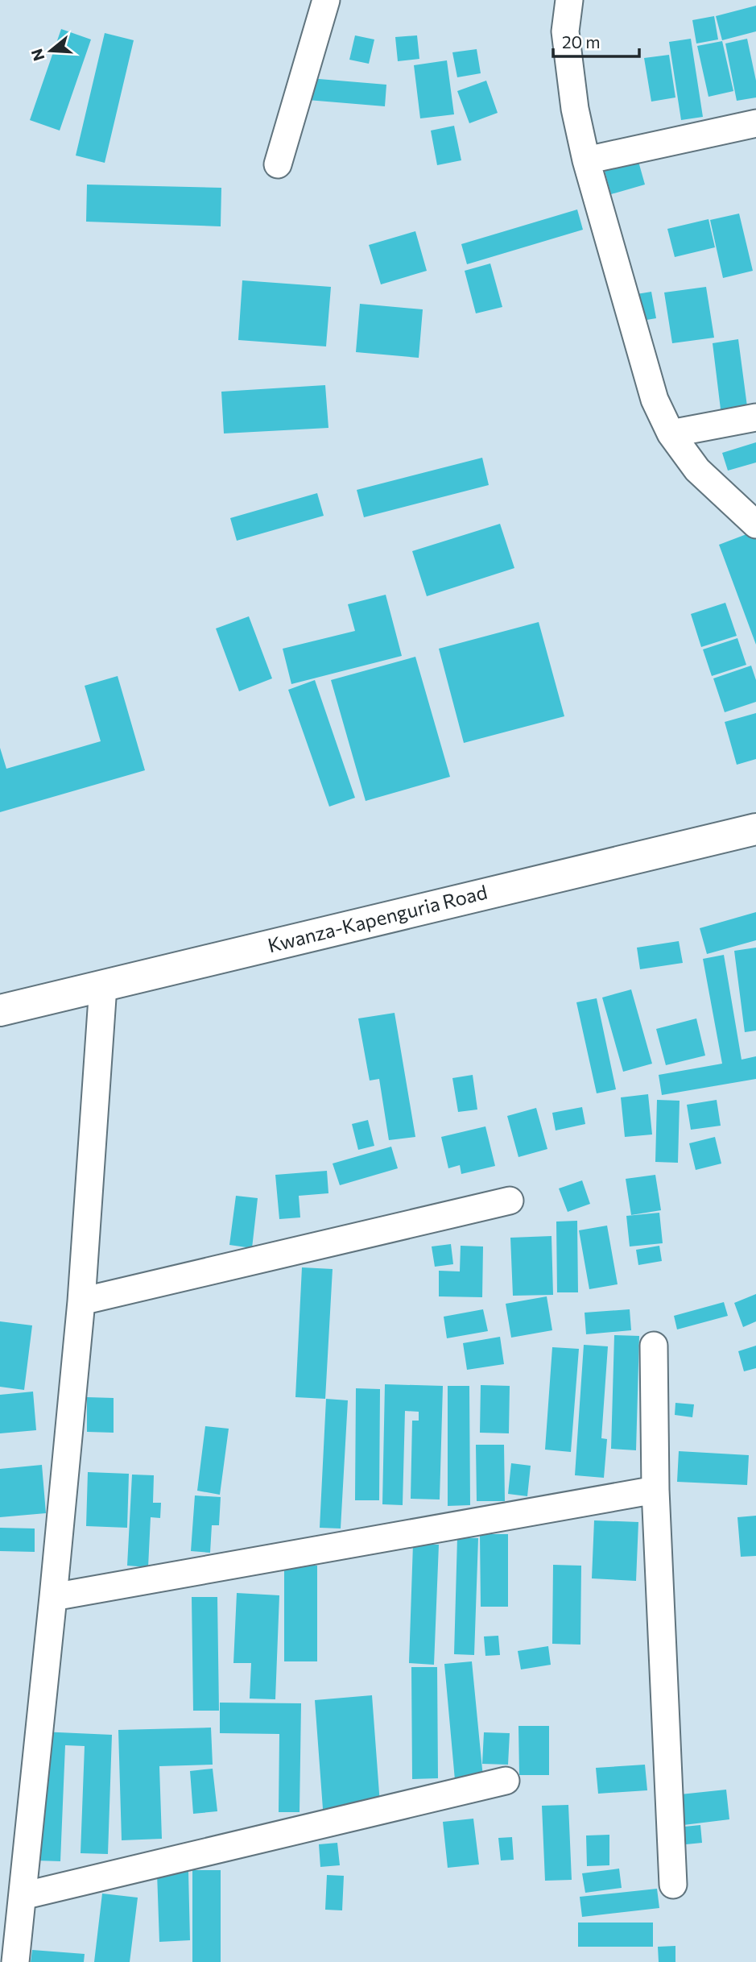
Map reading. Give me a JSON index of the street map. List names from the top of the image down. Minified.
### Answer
{"streets":{"street":["Kwanza-Kapenguria Road"]},"scale_bar":"20 m","north":"left"}
